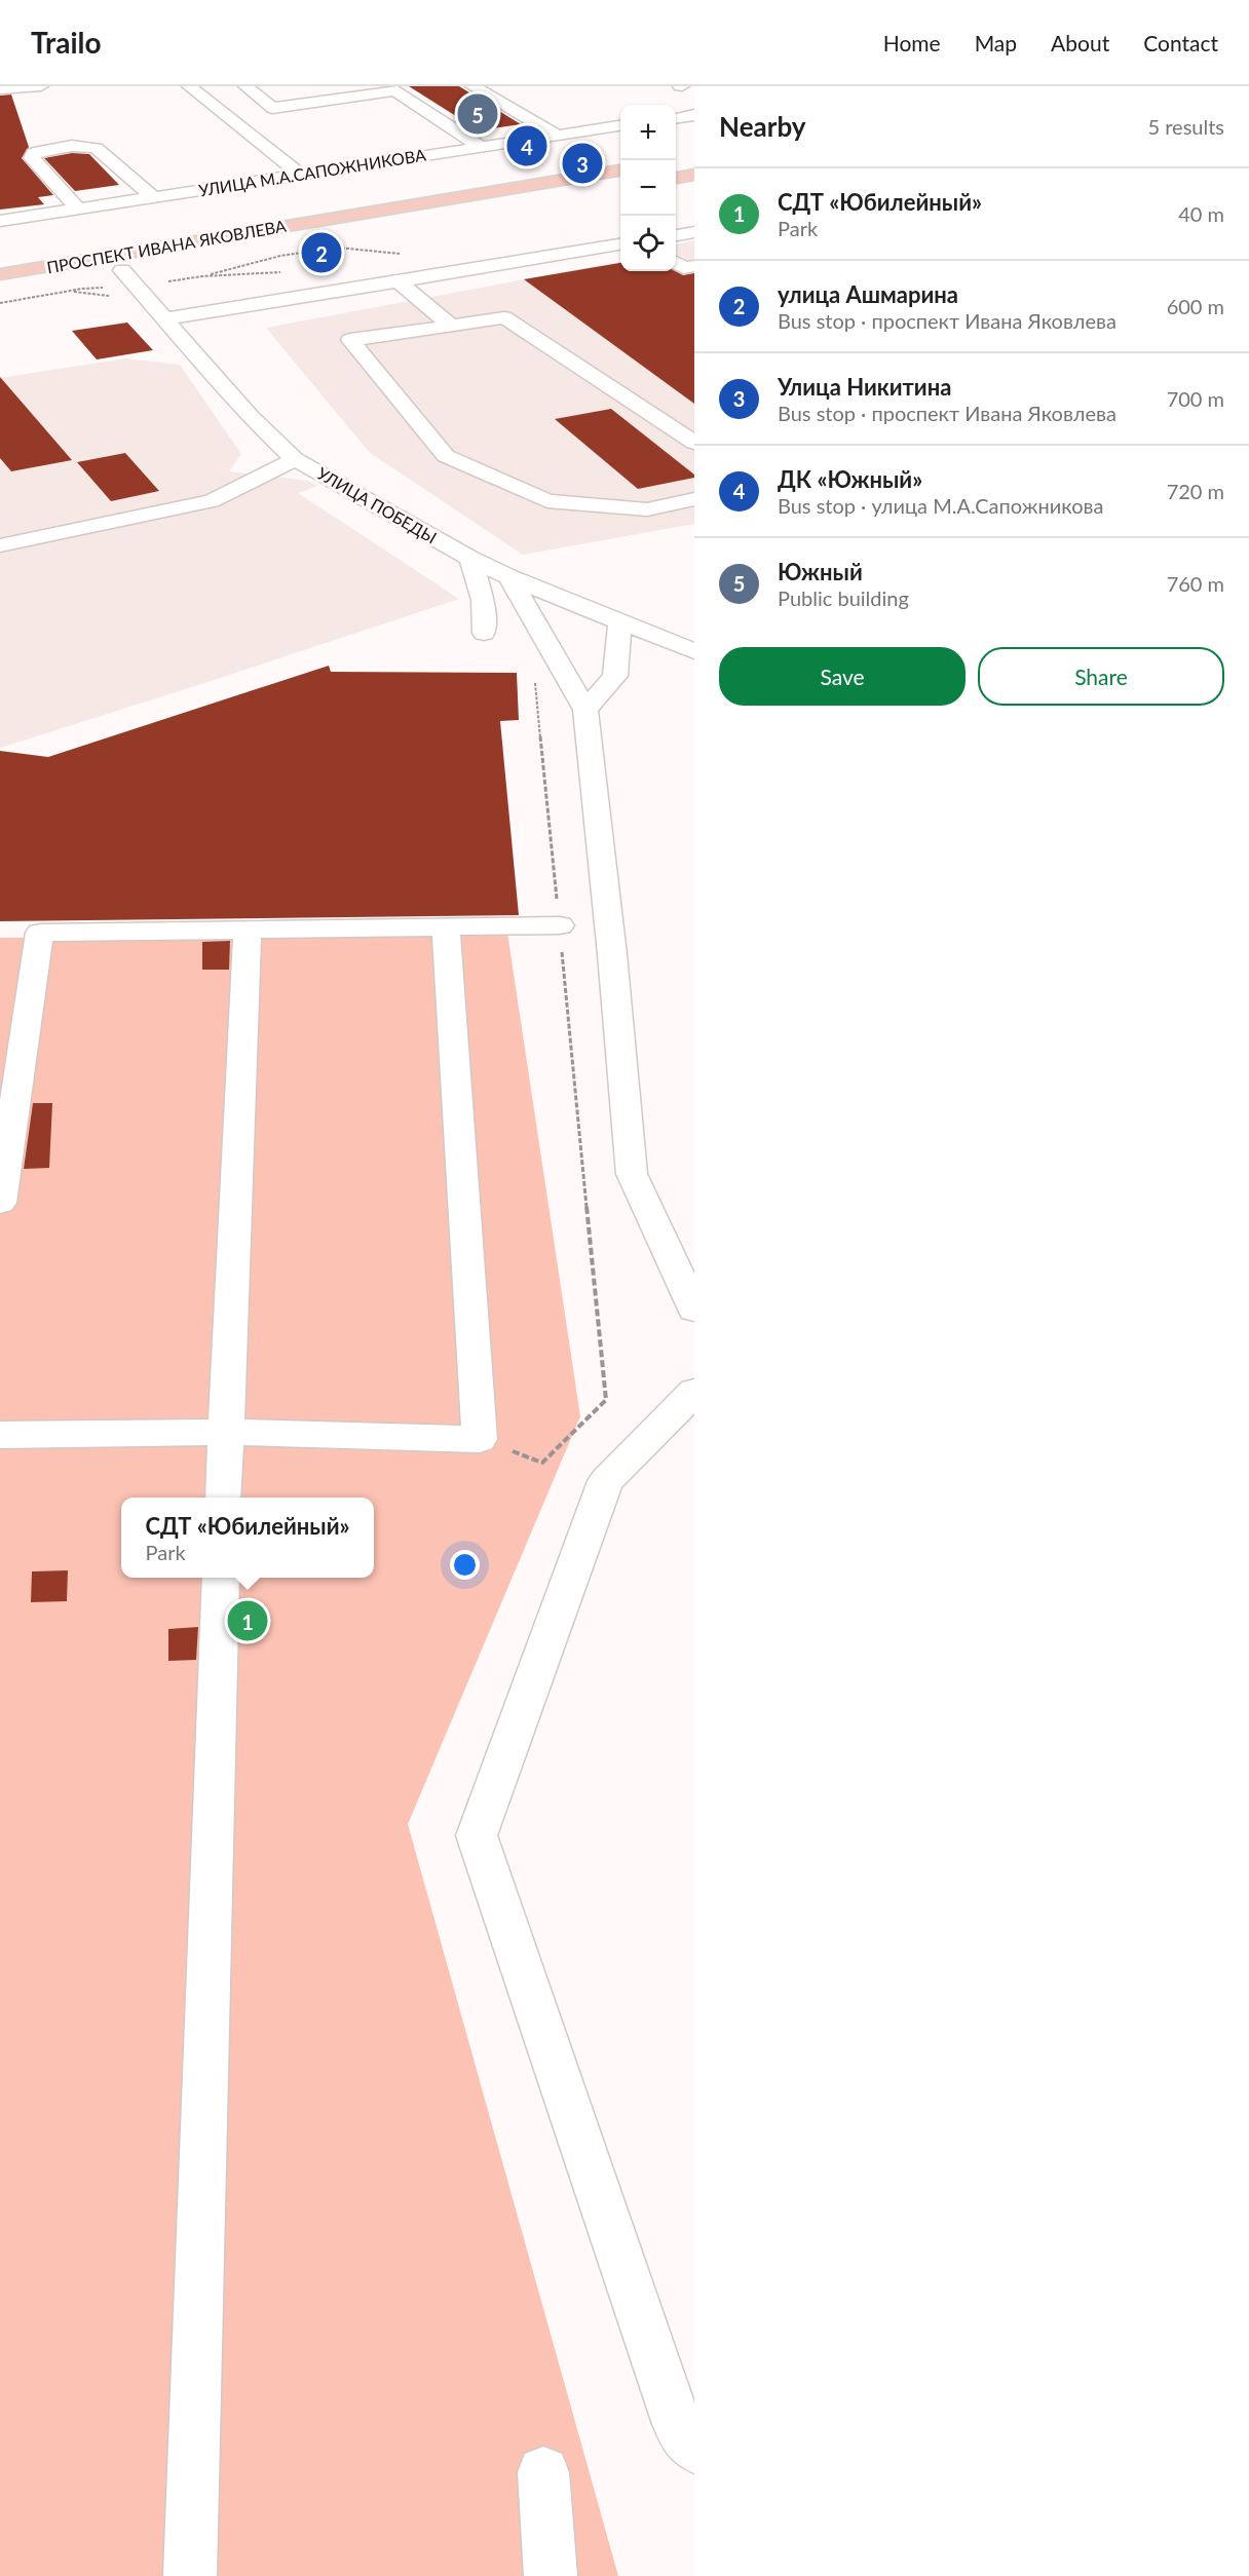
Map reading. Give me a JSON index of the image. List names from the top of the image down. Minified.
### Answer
{"streets":{"main road":["ПРОСПЕКТ ИВАНА ЯКОВЛЕВА"],"street":["УЛИЦА М.А.САПОЖНИКОВА","УЛИЦА ПОБЕДЫ"]},"crossings":[["ПРОСПЕКТ ИВАНА ЯКОВЛЕВА","УЛИЦА ПОБЕДЫ"]],"page":{"header":"Trailo","nav":["Home","Map","About","Contact"],"heading":["Nearby","5 results"],"pins":["5","4","3","2","1"],"map_buttons":["+","−"],"list":[{"mark":"1","name":"СДТ «Юбилейный»","note":"Park","value":"40 m"},{"mark":"2","name":"улица Ашмарина","note":"Bus stop · проспект Ивана Яковлева","value":"600 m"},{"mark":"3","name":"Улица Никитина","note":"Bus stop · проспект Ивана Яковлева","value":"700 m"},{"mark":"4","name":"ДК «Южный»","note":"Bus stop · улица М.А.Сапожникова","value":"720 m"},{"mark":"5","name":"Южный","note":"Public building","value":"760 m"}],"buttons":["Save","Share"],"popup":["СДТ «Юбилейный»","Park"]}}
